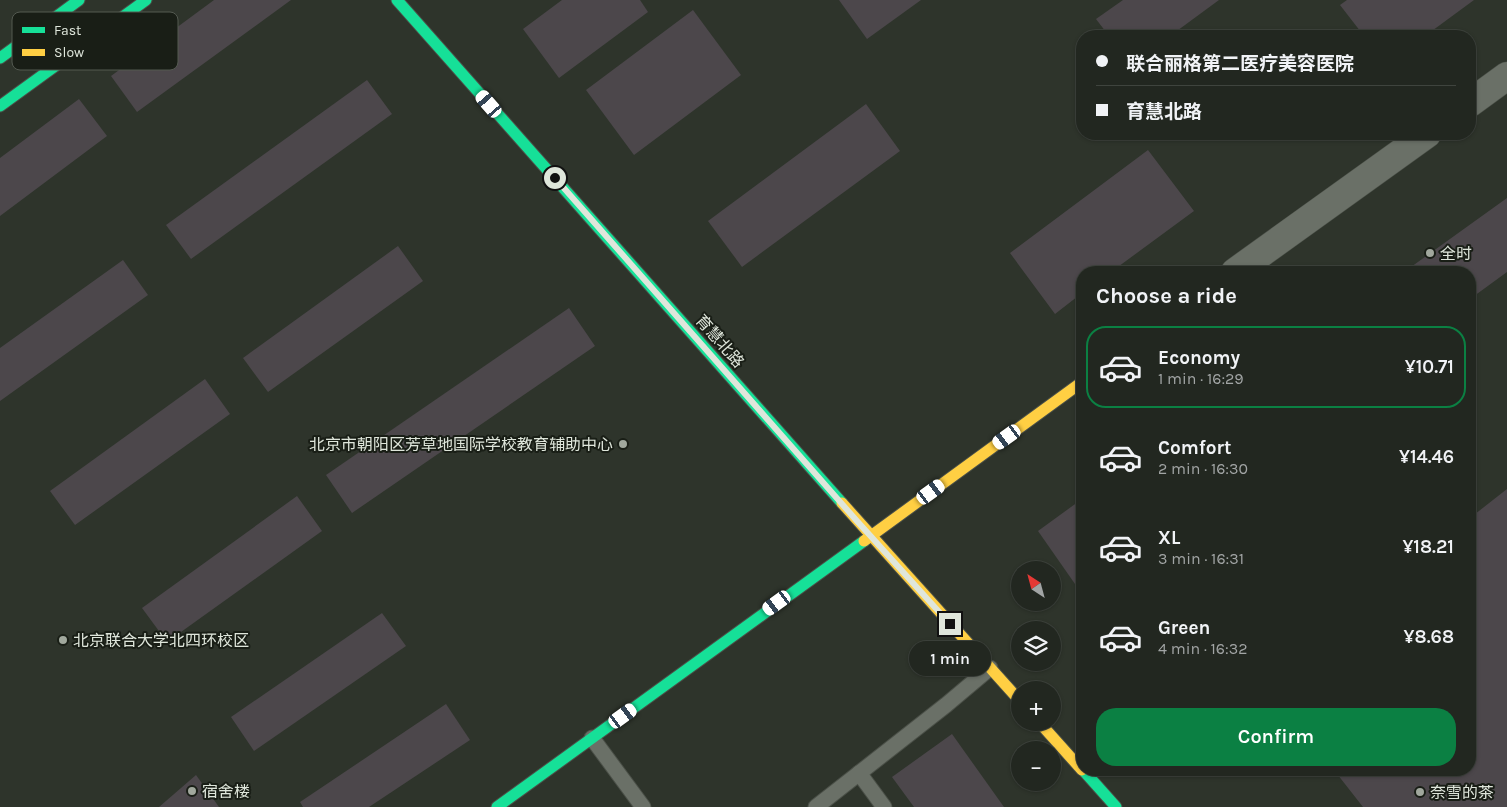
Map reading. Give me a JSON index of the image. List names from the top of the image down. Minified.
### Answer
{"streets":{"street":["育慧北路"]},"places":["全时","北京市朝阳区芳草地国际学校教育辅助中心","北京联合大学北四环校区","宿舍楼","奈雪的茶"],"legend":["Fast","Slow"],"north":"top left","page":{"banner":["联合丽格第二医疗美容医院","育慧北路"],"heading":"Choose a ride","list":[{"name":"Economy","note":"1 min · 16:29","value":"¥10.71"},{"name":"Comfort","note":"2 min · 16:30","value":"¥14.46"},{"name":"XL","note":"3 min · 16:31","value":"¥18.21"},{"name":"Green","note":"4 min · 16:32","value":"¥8.68"}],"map_buttons":["+","−"],"bubble":"1 min","buttons":"Confirm"}}
